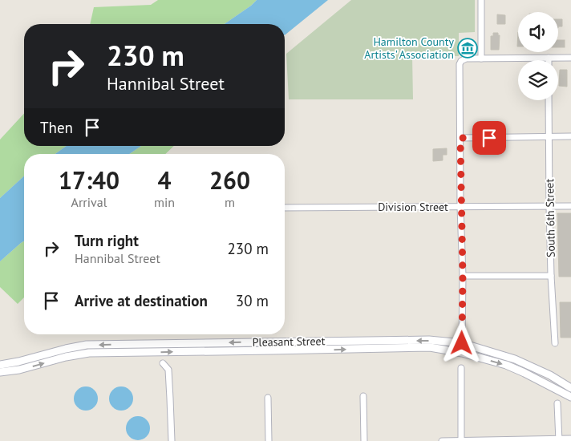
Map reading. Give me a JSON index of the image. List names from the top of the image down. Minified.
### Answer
{"streets":{"street":["Division Street","South 6th Street","Pleasant Street"]},"crossings":[["Division Street","South 6th Street"]],"places":{"museum":["Hamilton County Artists' Association"]},"page":{"turn":["230 m","Hannibal Street"],"then":"Then","eta":["17:40","Arrival","4","min","260","m"],"list":[{"name":"Turn right","note":"Hannibal Street","value":"230 m"},{"name":"Arrive at destination","value":"30 m"}]}}
